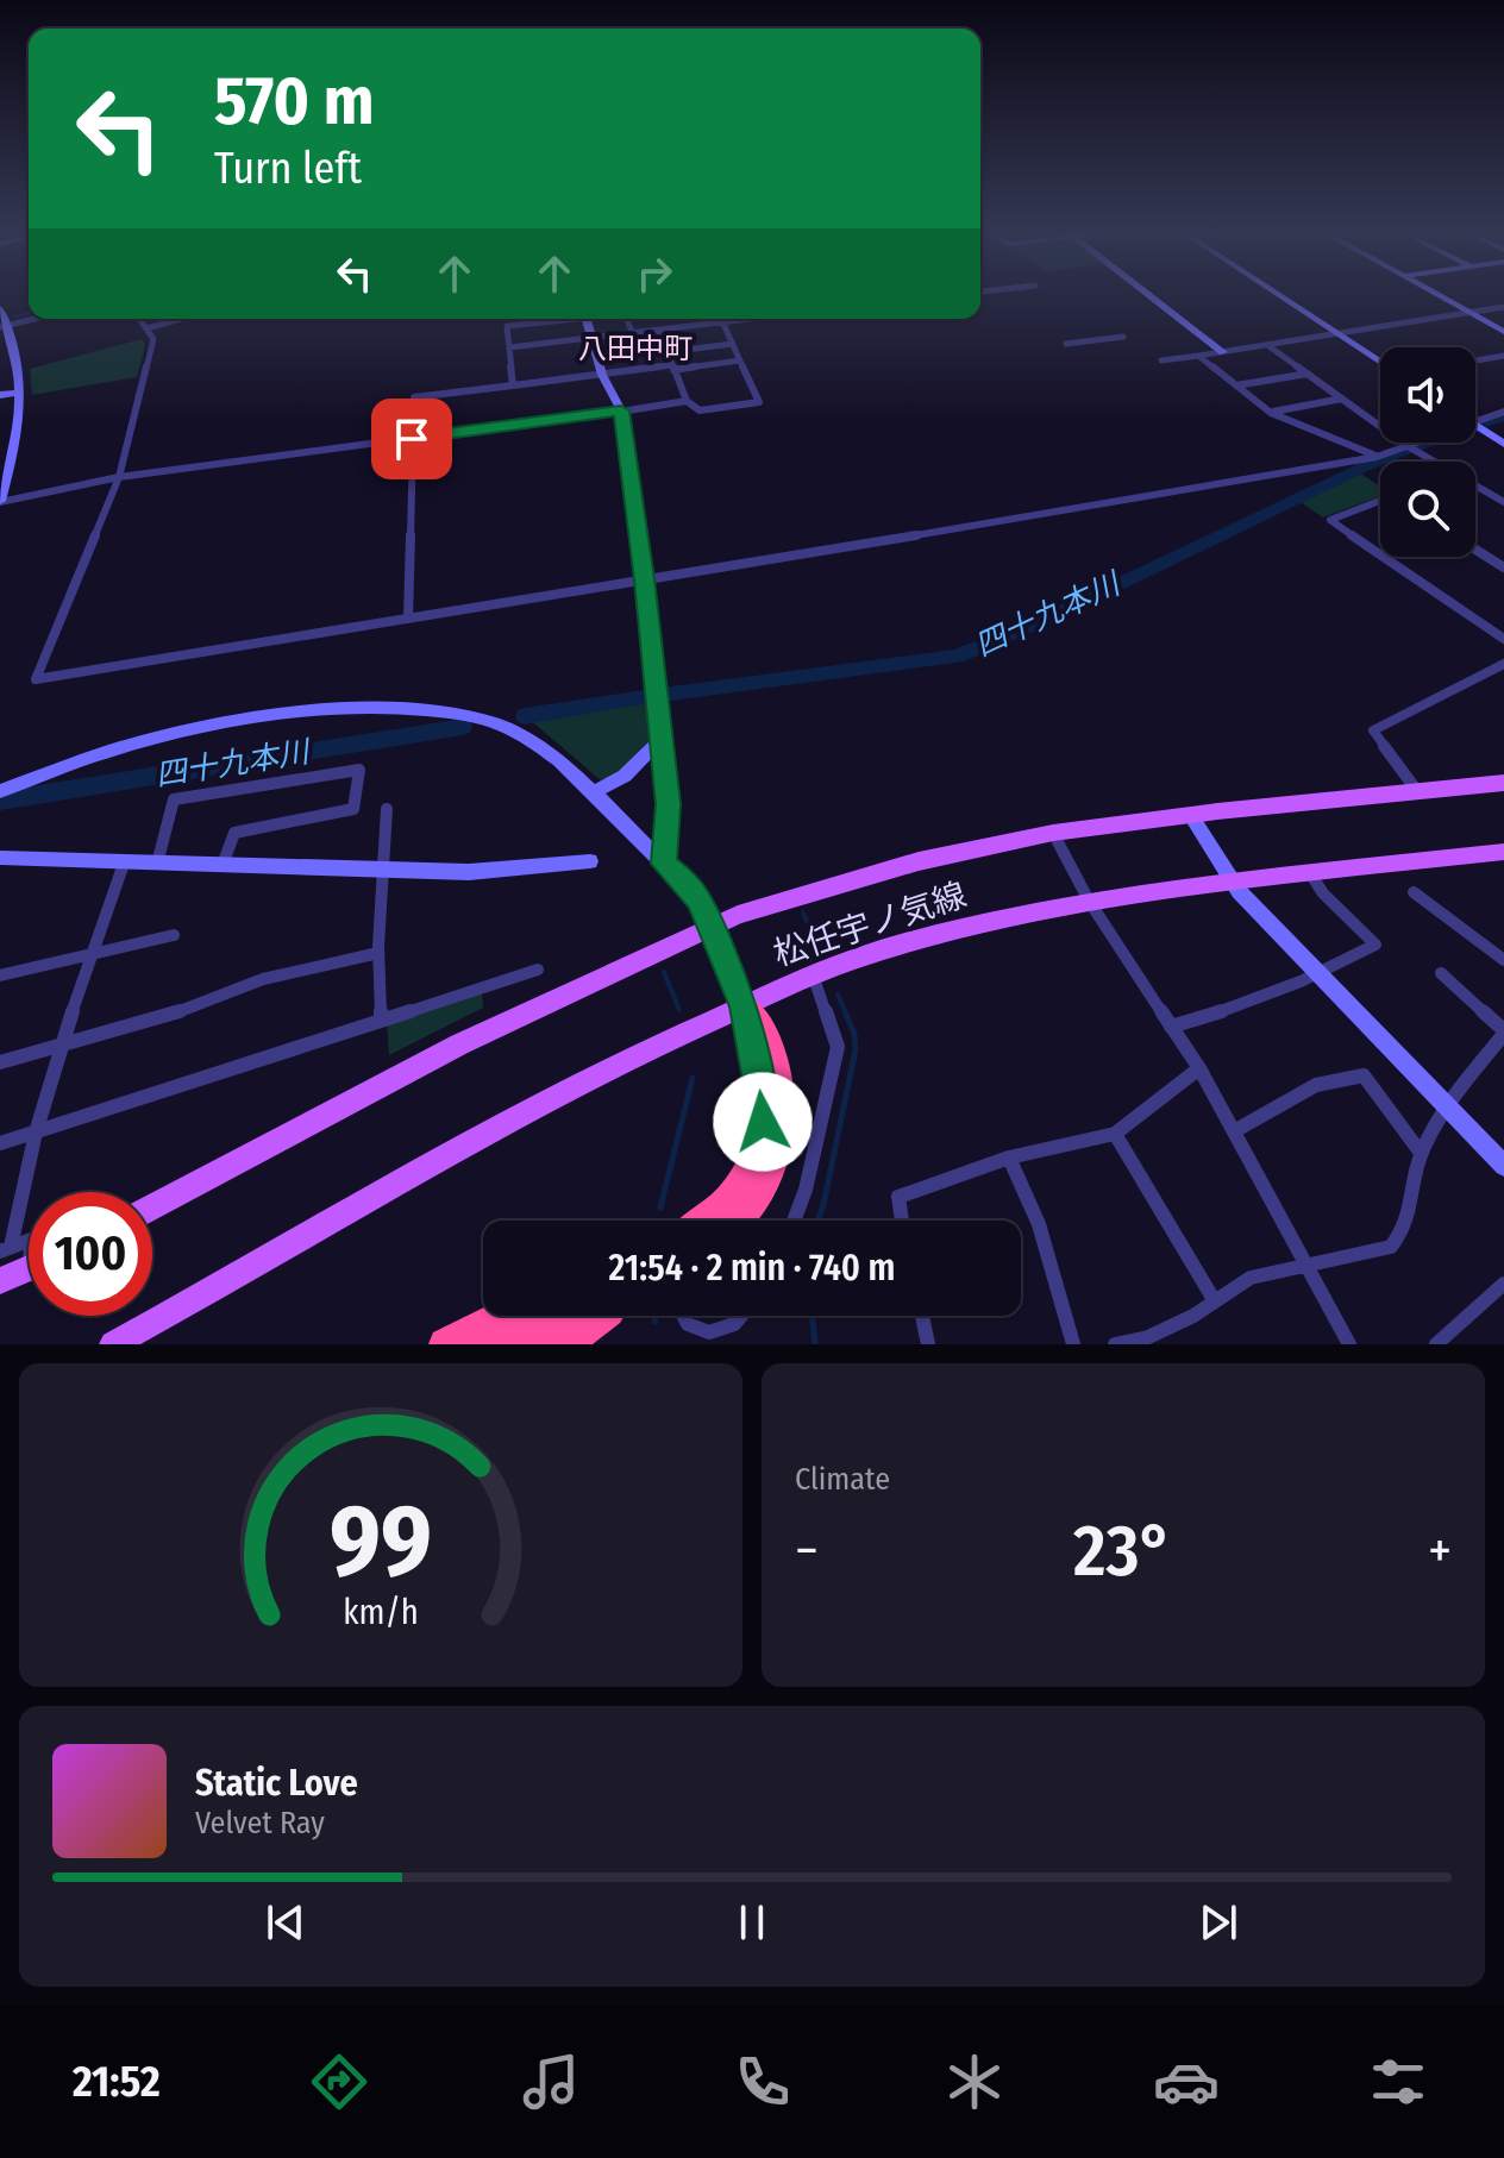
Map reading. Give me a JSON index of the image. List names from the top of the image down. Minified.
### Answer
{"streets":{"main road":["松任宇ノ気線"]},"districts":["八田中町"],"water":["四十九本川"],"page":{"turn":["570 m","Turn left"],"limit":"100","trip":"21:54 · 2 min · 740 m","tile":"Climate","heat":["−","23°","+"],"song":["Static Love","Velvet Ray"],"tabs":"21:52","gauge":["99","km/h"]}}
